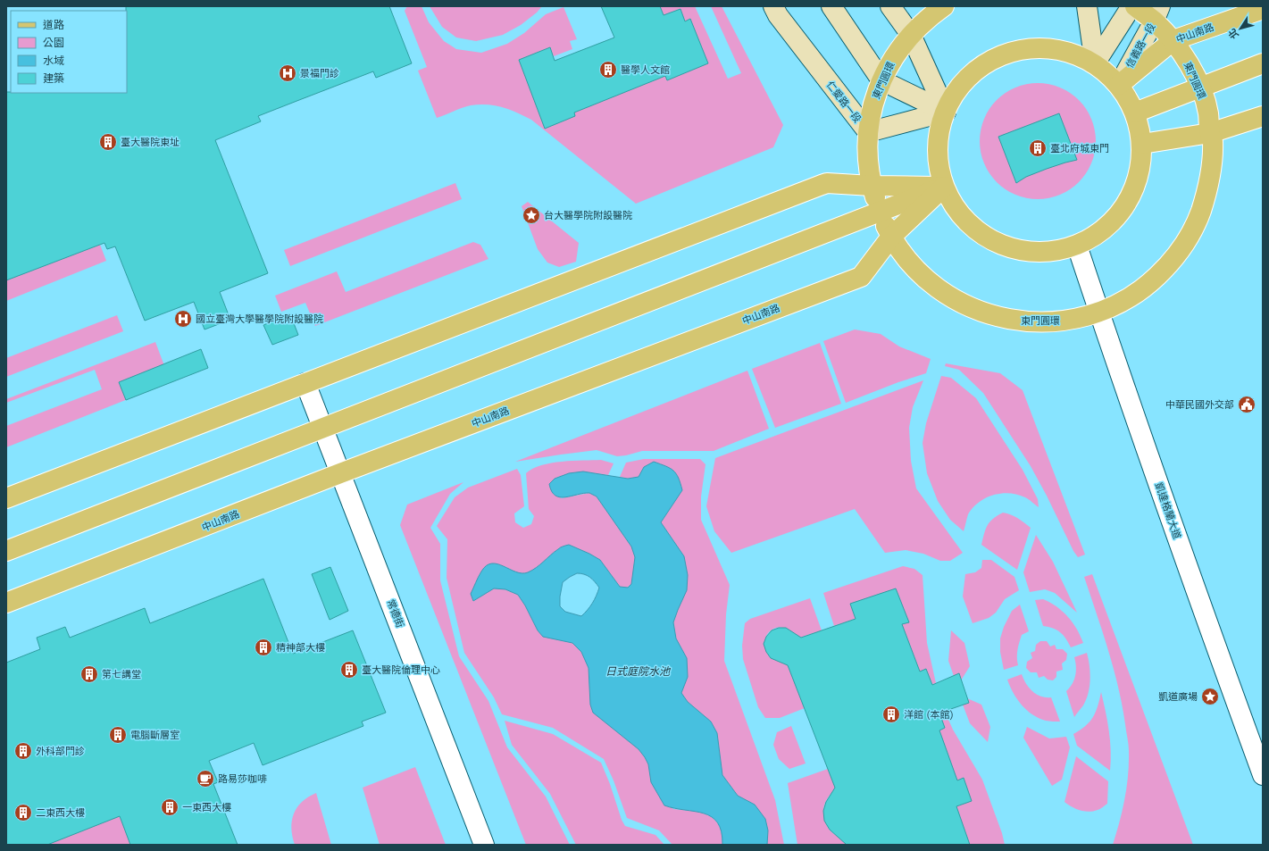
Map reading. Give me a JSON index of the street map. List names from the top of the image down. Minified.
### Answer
{"streets":{"main road":["中山南路","信義路一段","東門圓環","仁愛路一段"],"street":["凱達格蘭大道","常德街"]},"crossings":[["中山南路","信義路一段"],["中山南路","東門圓環"],["中山南路","常德街"],["信義路一段","東門圓環"],["東門圓環","仁愛路一段"],["東門圓環","凱達格蘭大道"]],"water":["日式庭院水池"],"places":{"building":["醫學人文館","臺大醫院東址","臺北府城東門","精神部大樓","臺大醫院倫理中心","第七講堂","洋館 (本館)","電腦斷層室","外科部門診","一東西大樓","二東西大樓"],"hospital":["景福門診","國立臺灣大學醫學院附設醫院"],"place":["台大醫學院附設醫院","凱道廣場"],"public building":["中華民國外交部"],"cafe":["路易莎咖啡"]},"legend":["道路","公園","水域","建築"],"north":"bottom left"}
